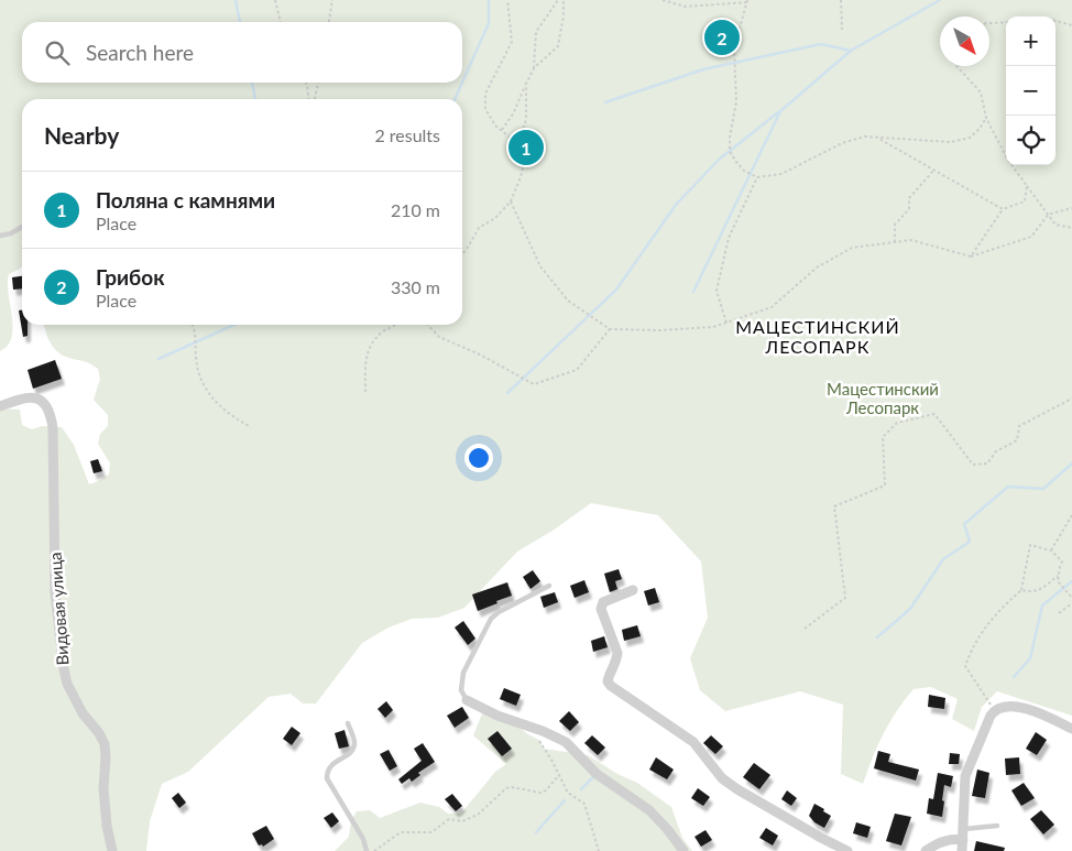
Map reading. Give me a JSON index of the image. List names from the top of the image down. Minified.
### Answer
{"streets":{"street":["Видовая улица"]},"districts":["МАЦЕСТИНСКИЙ ЛЕСОПАРК"],"parks":["Мацестинский Лесопарк"],"north":"bottom right","page":{"map_buttons":["+","−"],"pins":["2","1"],"search":"Search here","heading":["Nearby","2 results"],"list":[{"mark":"1","name":"Поляна с камнями","note":"Place","value":"210 m"},{"mark":"2","name":"Грибок","note":"Place","value":"330 m"}]}}
